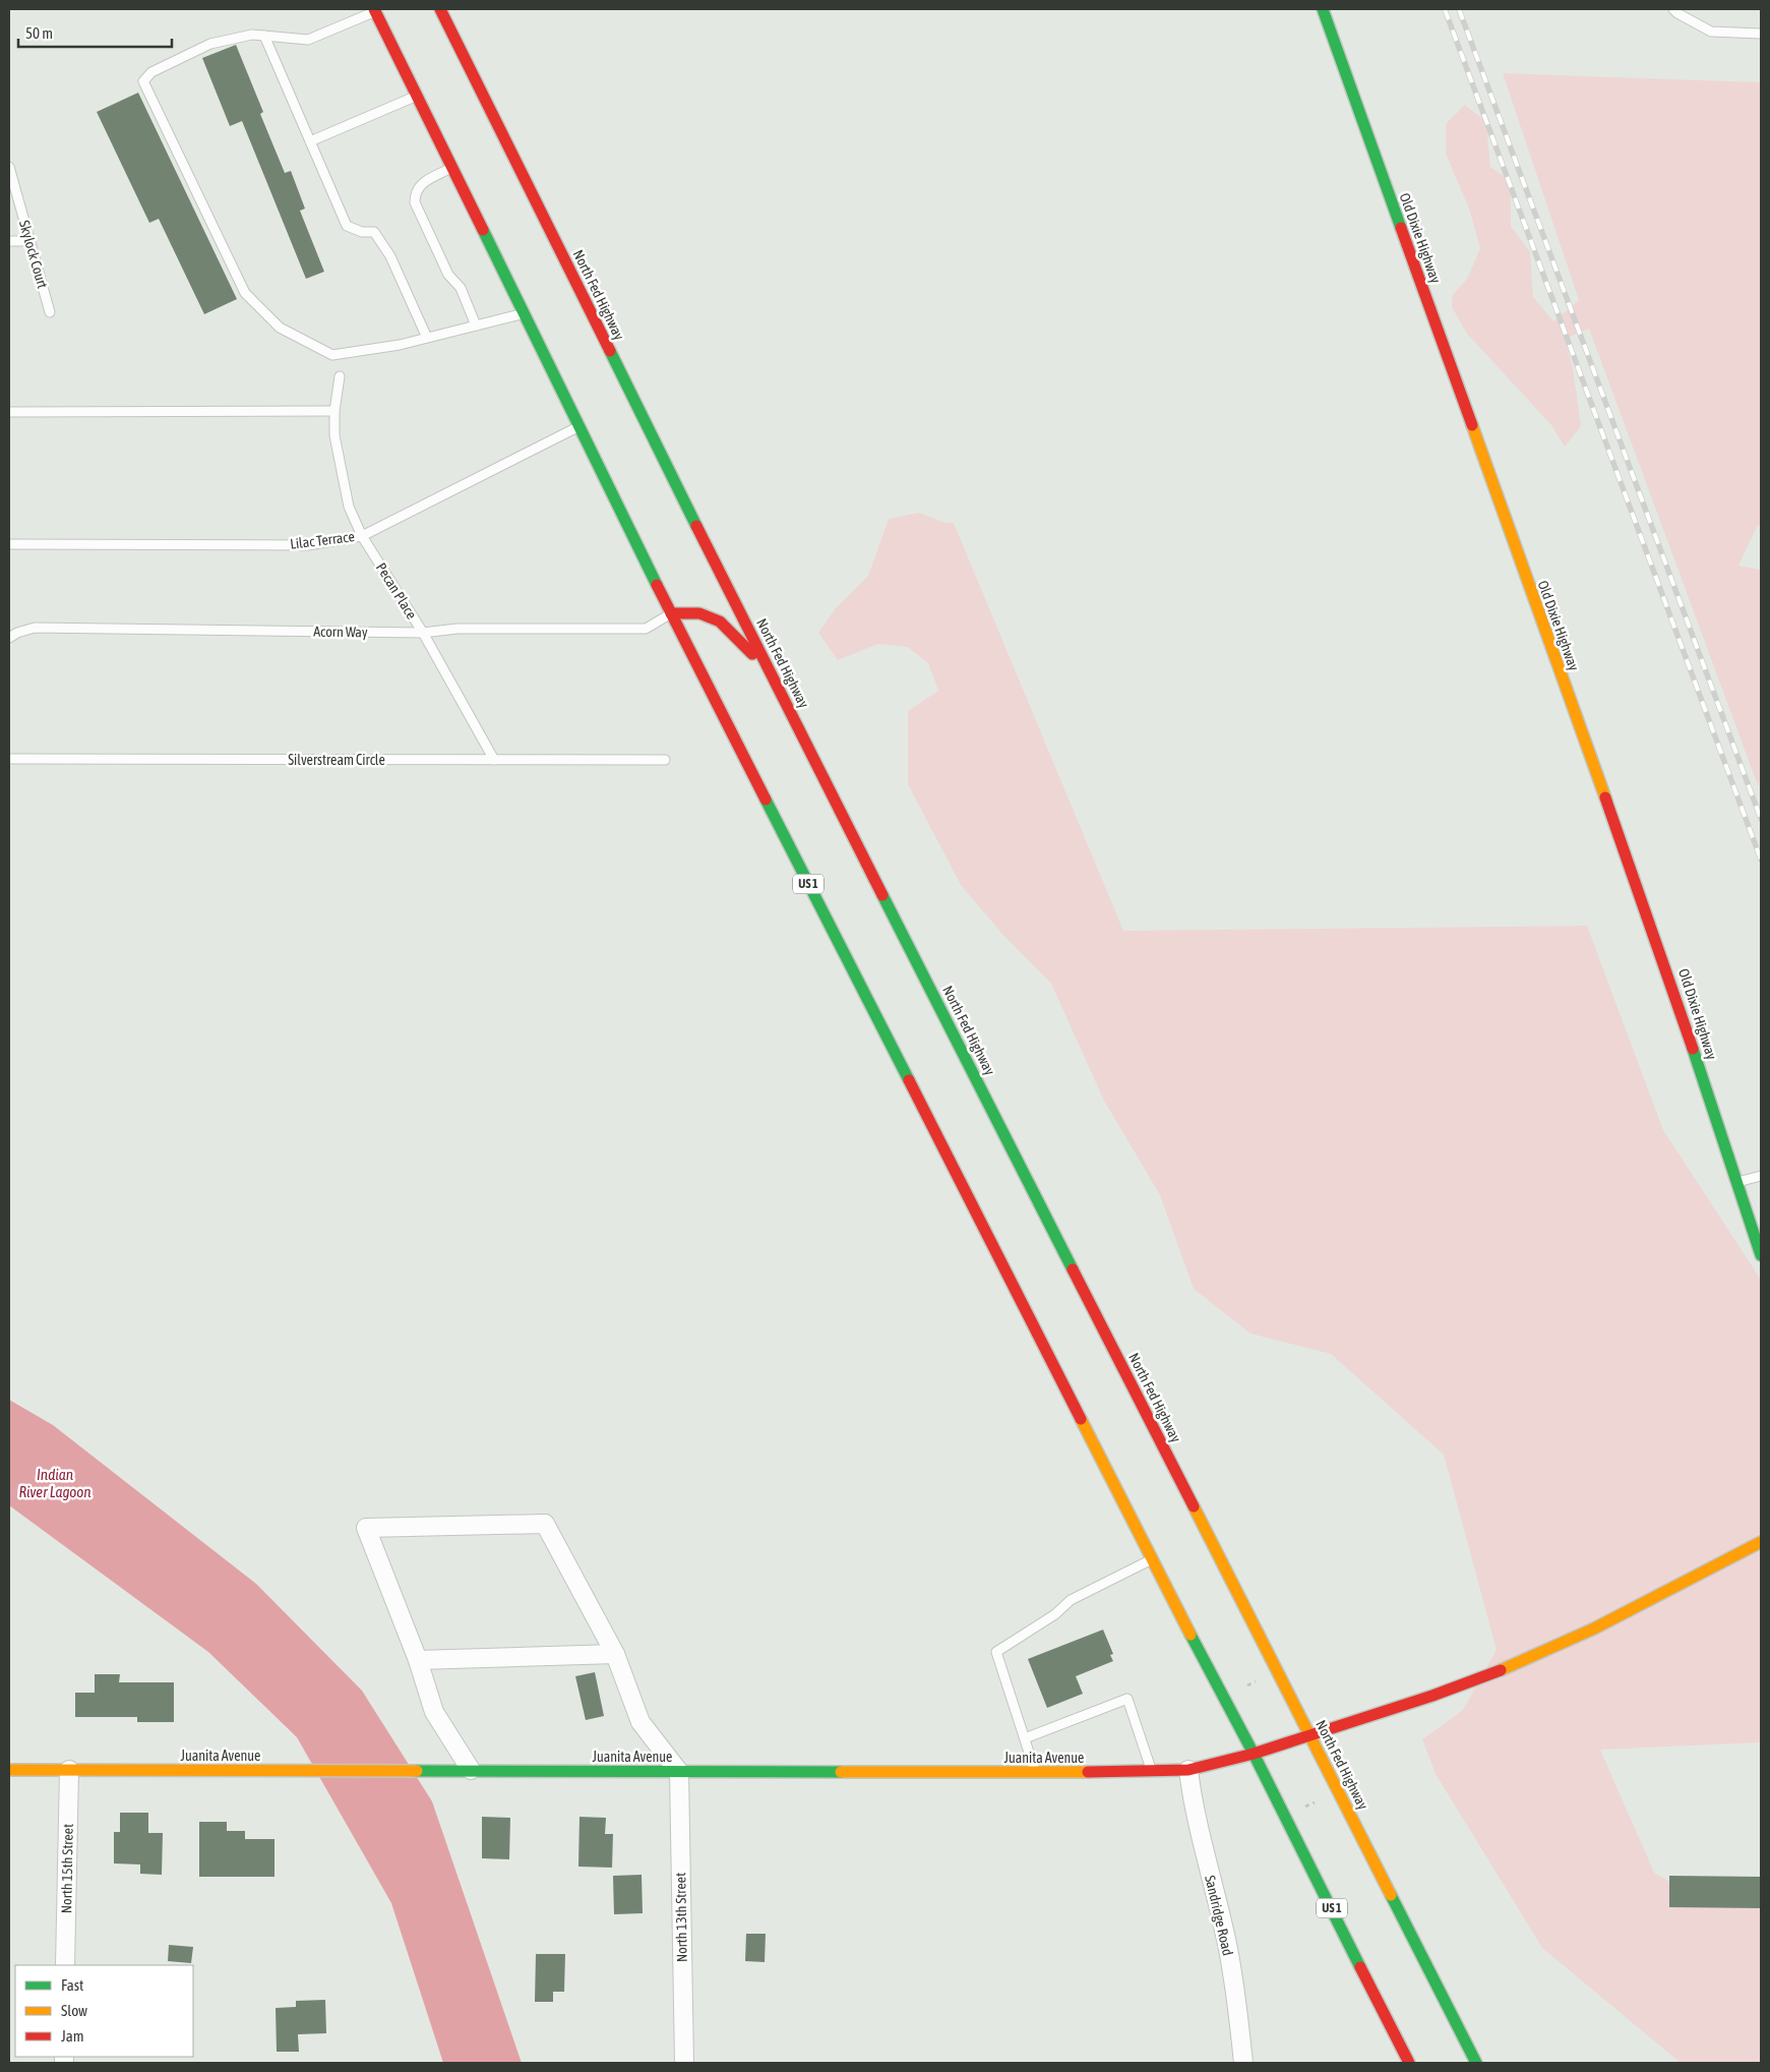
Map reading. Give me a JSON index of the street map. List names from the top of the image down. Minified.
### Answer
{"streets":{"main road":["Old Dixie Highway","North Fed Highway","US 1","Juanita Avenue"],"street":["North 15th Street","Sandridge Road","North 13th Street"],"lane":["Skylock Court","Lilac Terrace","Pecan Place","Acorn Way","Silverstream Circle"]},"crossings":[["North Fed Highway","Juanita Avenue"],["Lilac Terrace","Pecan Place"],["Lilac Terrace","US 1"],["Pecan Place","Acorn Way"],["Pecan Place","Silverstream Circle"],["Acorn Way","US 1"],["US 1","Juanita Avenue"],["Juanita Avenue","North 15th Street"],["Juanita Avenue","Sandridge Road"],["Juanita Avenue","North 13th Street"]],"water":["Indian River Lagoon"],"legend":["Fast","Slow","Jam"],"scale_bar":"50 m"}
